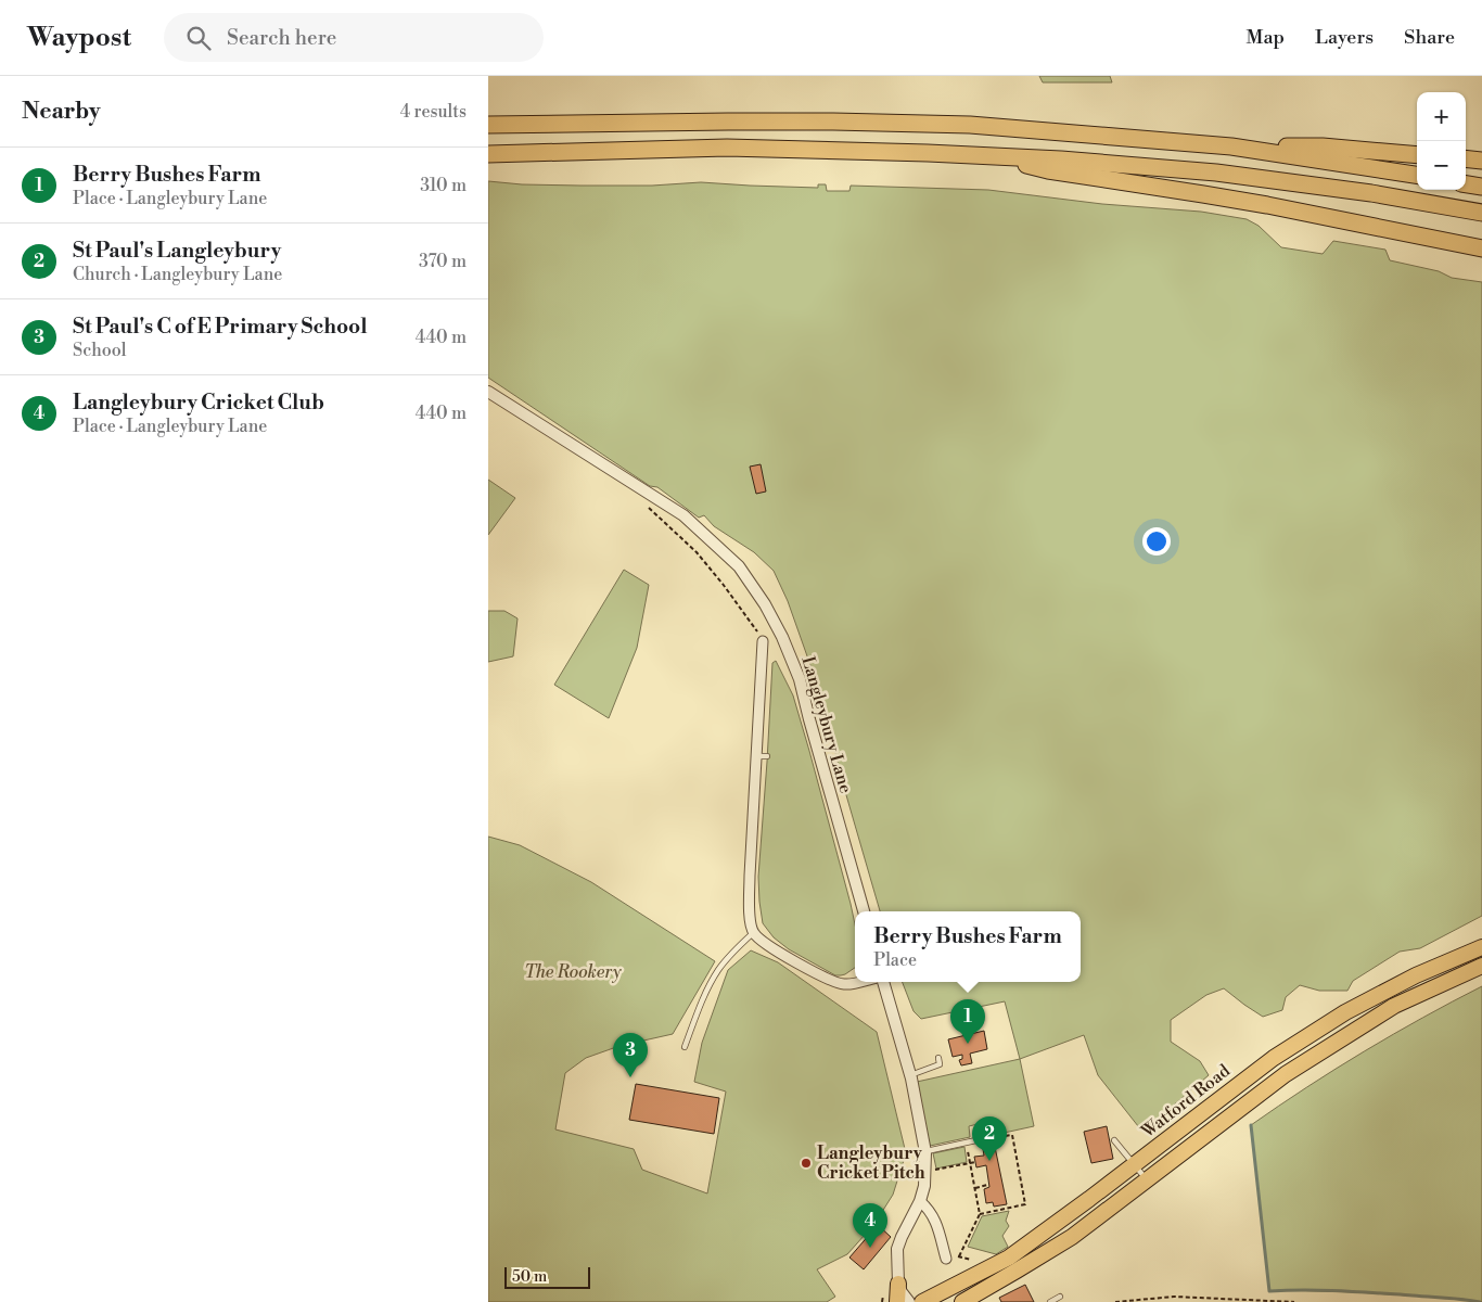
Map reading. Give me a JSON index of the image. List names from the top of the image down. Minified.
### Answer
{"streets":{"highway":["Watford Road"],"street":["Langleybury Lane"]},"parks":["The Rookery"],"places":["Langleybury Cricket Pitch"],"scale_bar":"50 m","page":{"header":"Waypost","search":"Search here","nav":["Map","Layers","Share"],"heading":["Nearby","4 results"],"map_buttons":["+","−"],"list":[{"mark":"1","name":"Berry Bushes Farm","note":"Place · Langleybury Lane","value":"310 m"},{"mark":"2","name":"St Paul's Langleybury","note":"Church · Langleybury Lane","value":"370 m"},{"mark":"3","name":"St Paul's C of E Primary School","note":"School","value":"440 m"},{"mark":"4","name":"Langleybury Cricket Club","note":"Place · Langleybury Lane","value":"440 m"}],"popup":["Berry Bushes Farm","Place"],"pins":["1","3","2","4"],"scale":"50 m"}}
